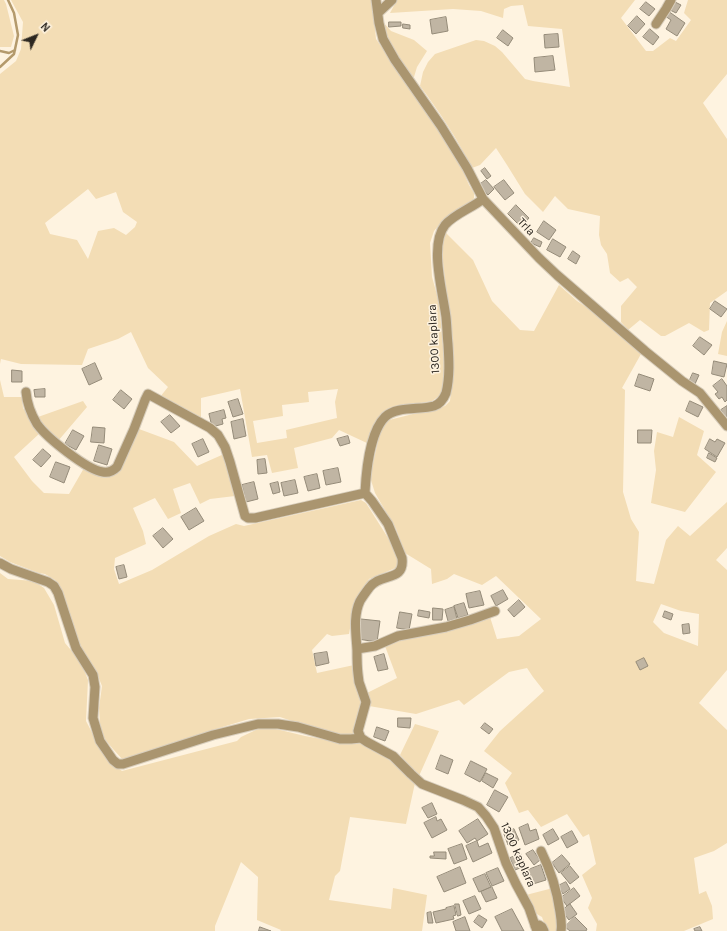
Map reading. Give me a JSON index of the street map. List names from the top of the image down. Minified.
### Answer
{"streets":{"street":["Trla","1300 kaplara"]},"crossings":[["Trla","1300 kaplara"]],"north":"top right"}
